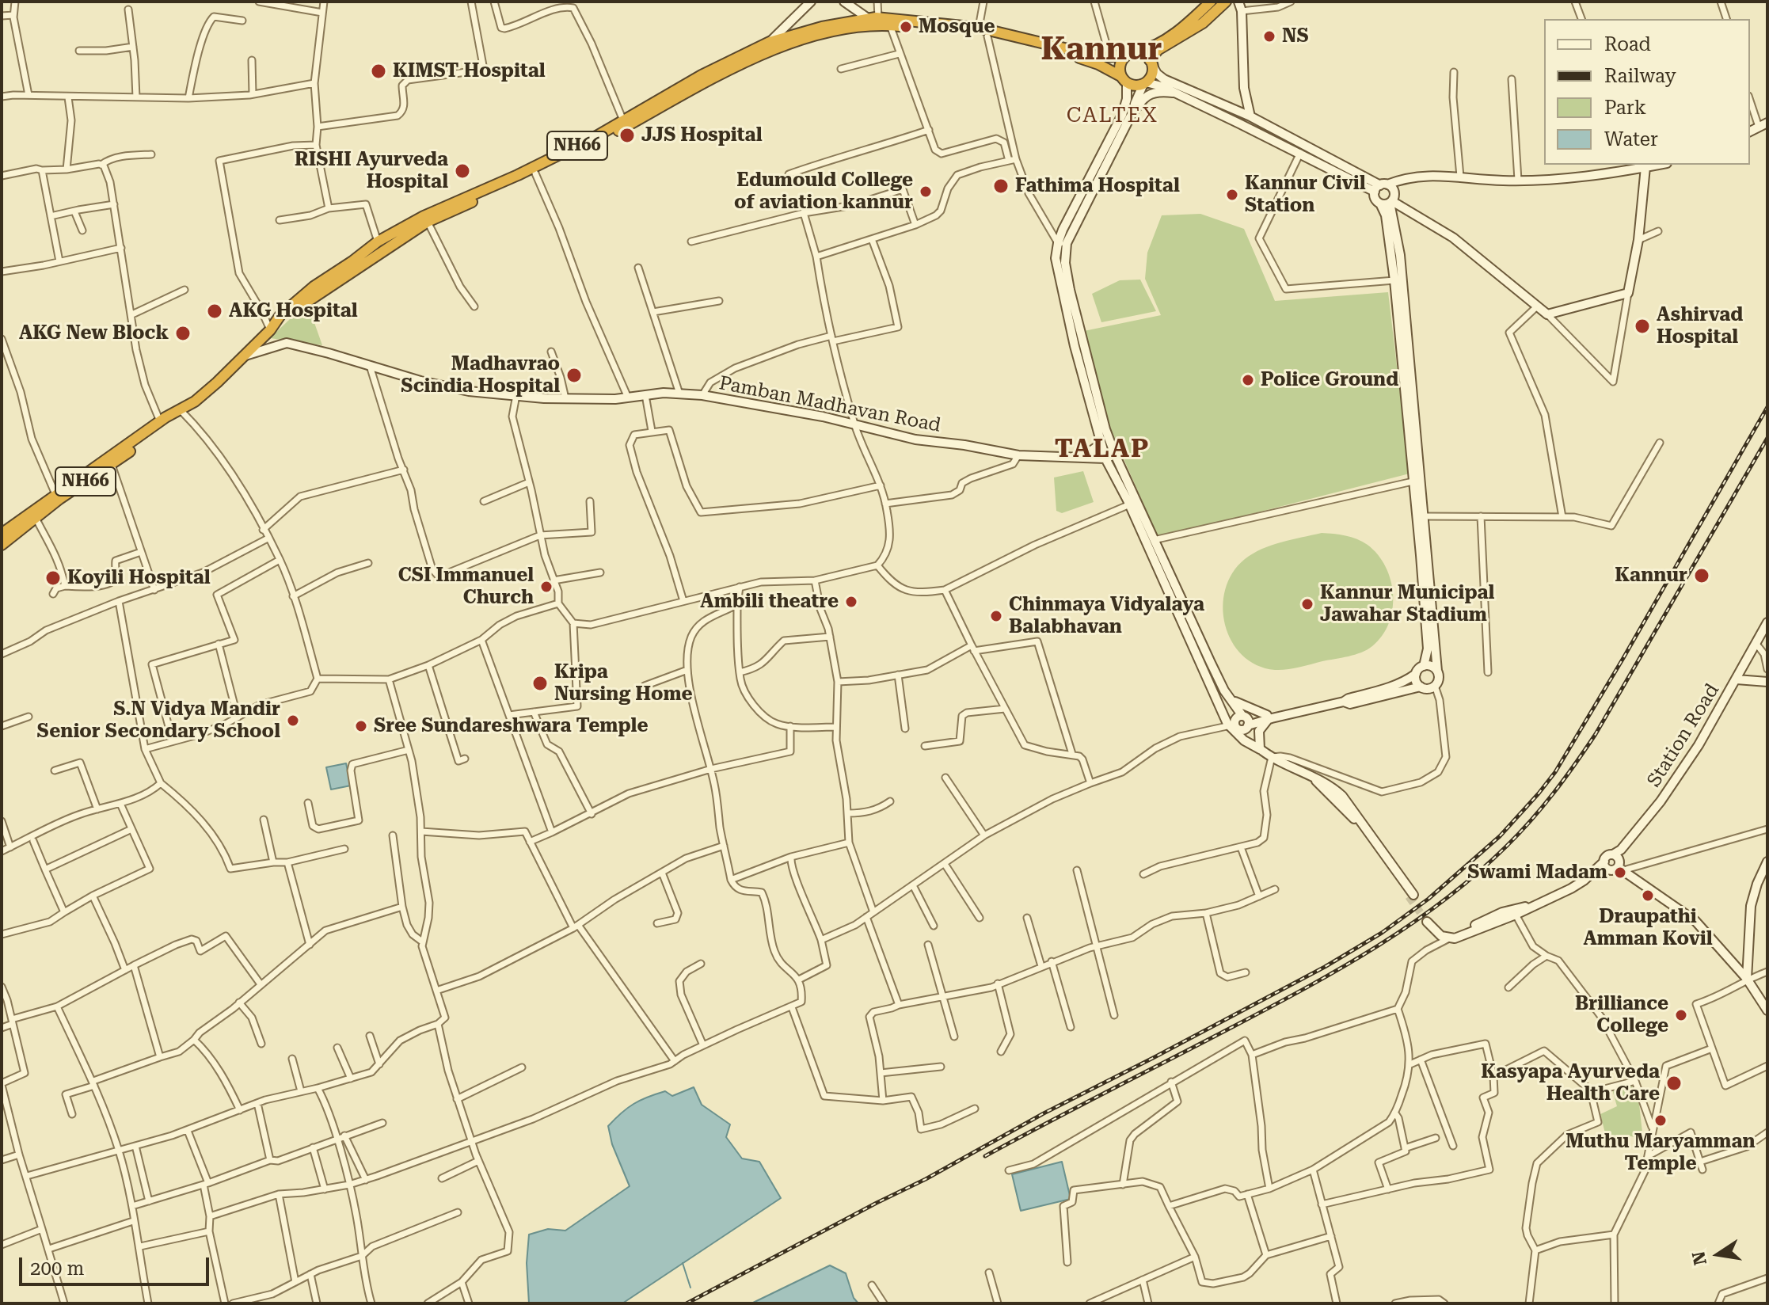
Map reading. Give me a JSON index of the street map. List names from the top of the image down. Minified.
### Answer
{"streets":{"highway":["NH66"],"main road":["Pamban Madhavan Road","Station Road"]},"crossings":[["NH66","Pamban Madhavan Road"]],"districts":["Kannur","CALTEX","TALAP"],"places":["Mosque","NS","KIMST Hospital","JJS Hospital","RISHI Ayurveda Hospital","Fathima Hospital","Edumould College of aviation kannur","Kannur Civil Station","AKG Hospital","Ashirvad Hospital","AKG New Block","Madhavrao Scindia Hospital","Police Ground","Kannur","Koyili Hospital","CSI Immanuel Church","Ambili theatre","Kannur Municipal Jawahar Stadium","Chinmaya Vidyalaya Balabhavan","Kripa Nursing Home","S.N Vidya Mandir Senior Secondary School","Sree Sundareshwara Temple","Swami Madam","Draupathi Amman Kovil","Brilliance College","Kasyapa Ayurveda Health Care","Muthu Maryamman Temple"],"legend":["Road","Railway","Park","Water"],"scale_bar":"200 m","north":"left"}
